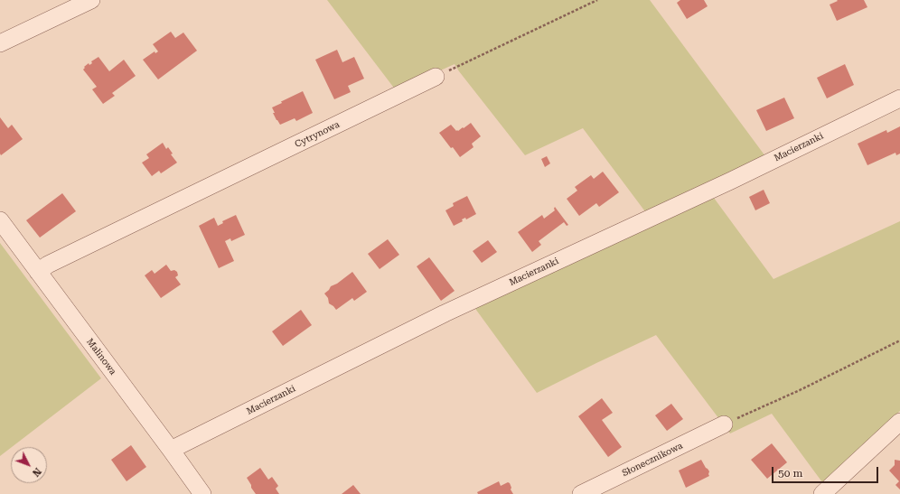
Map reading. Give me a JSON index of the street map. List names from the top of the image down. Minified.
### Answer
{"streets":{"street":["Cytrynowa","Macierzanki","Malinowa","Słonecznikowa"]},"crossings":[["Cytrynowa","Malinowa"],["Macierzanki","Malinowa"]],"scale_bar":"50 m","north":"bottom right"}
